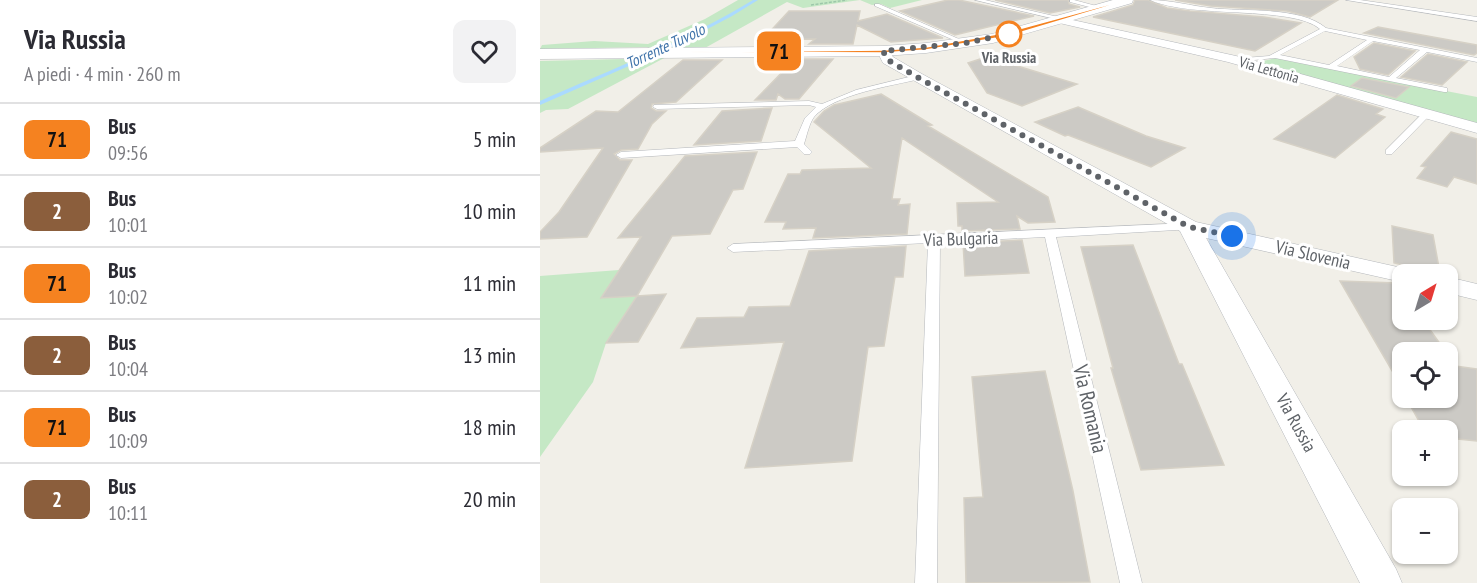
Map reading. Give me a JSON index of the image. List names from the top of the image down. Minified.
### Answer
{"streets":{"street":["Via Lettonia","Via Slovenia","Via Russia"],"lane":["Via Bulgaria","Via Romania"]},"crossings":[["Via Bulgaria","Via Slovenia"],["Via Bulgaria","Via Romania"],["Via Bulgaria","Via Russia"],["Via Slovenia","Via Russia"]],"water":["Torrente Tuvolo"],"places":["Via Russia"],"lines":["bus line 71"],"north":"top right","page":{"heading":["Via Russia","A piedi · 4 min · 260 m"],"on_map":"71","list":[{"mark":"71","name":"Bus","note":"09:56","value":"5 min"},{"mark":"2","name":"Bus","note":"10:01","value":"10 min"},{"mark":"71","name":"Bus","note":"10:02","value":"11 min"},{"mark":"2","name":"Bus","note":"10:04","value":"13 min"},{"mark":"71","name":"Bus","note":"10:09","value":"18 min"},{"mark":"2","name":"Bus","note":"10:11","value":"20 min"}],"map_buttons":["+","−"]}}
